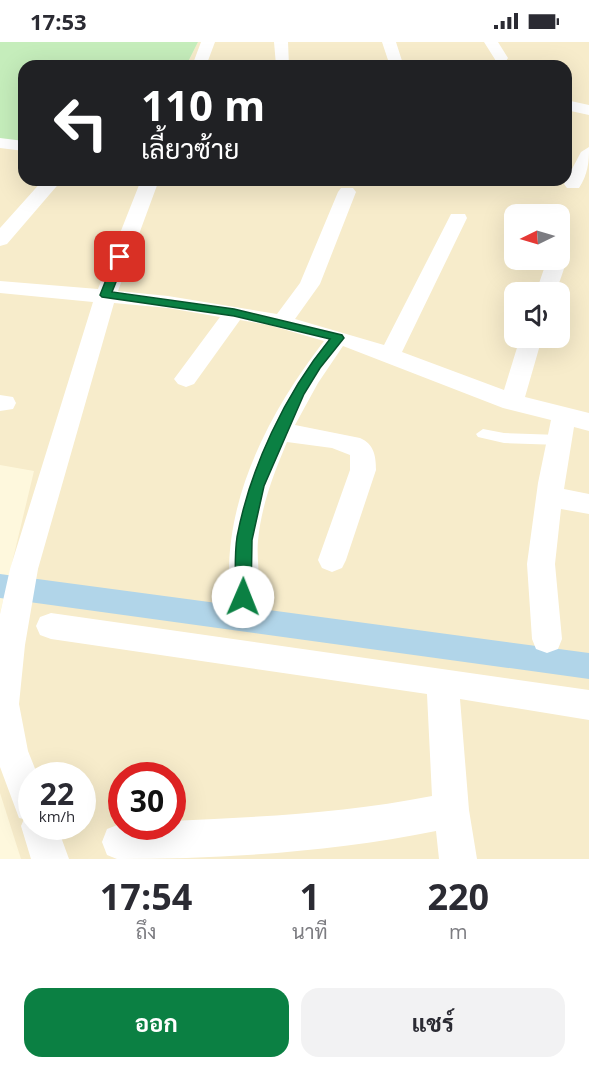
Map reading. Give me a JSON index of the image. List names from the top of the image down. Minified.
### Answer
{"north":"left","page":{"status":"17:53","turn":["110 m","เลี้ยวซ้าย"],"speed":"22 km/h","limit":"30","eta":["17:54","ถึง","1","นาที","220","m"],"buttons":["ออก","แชร์"]}}
